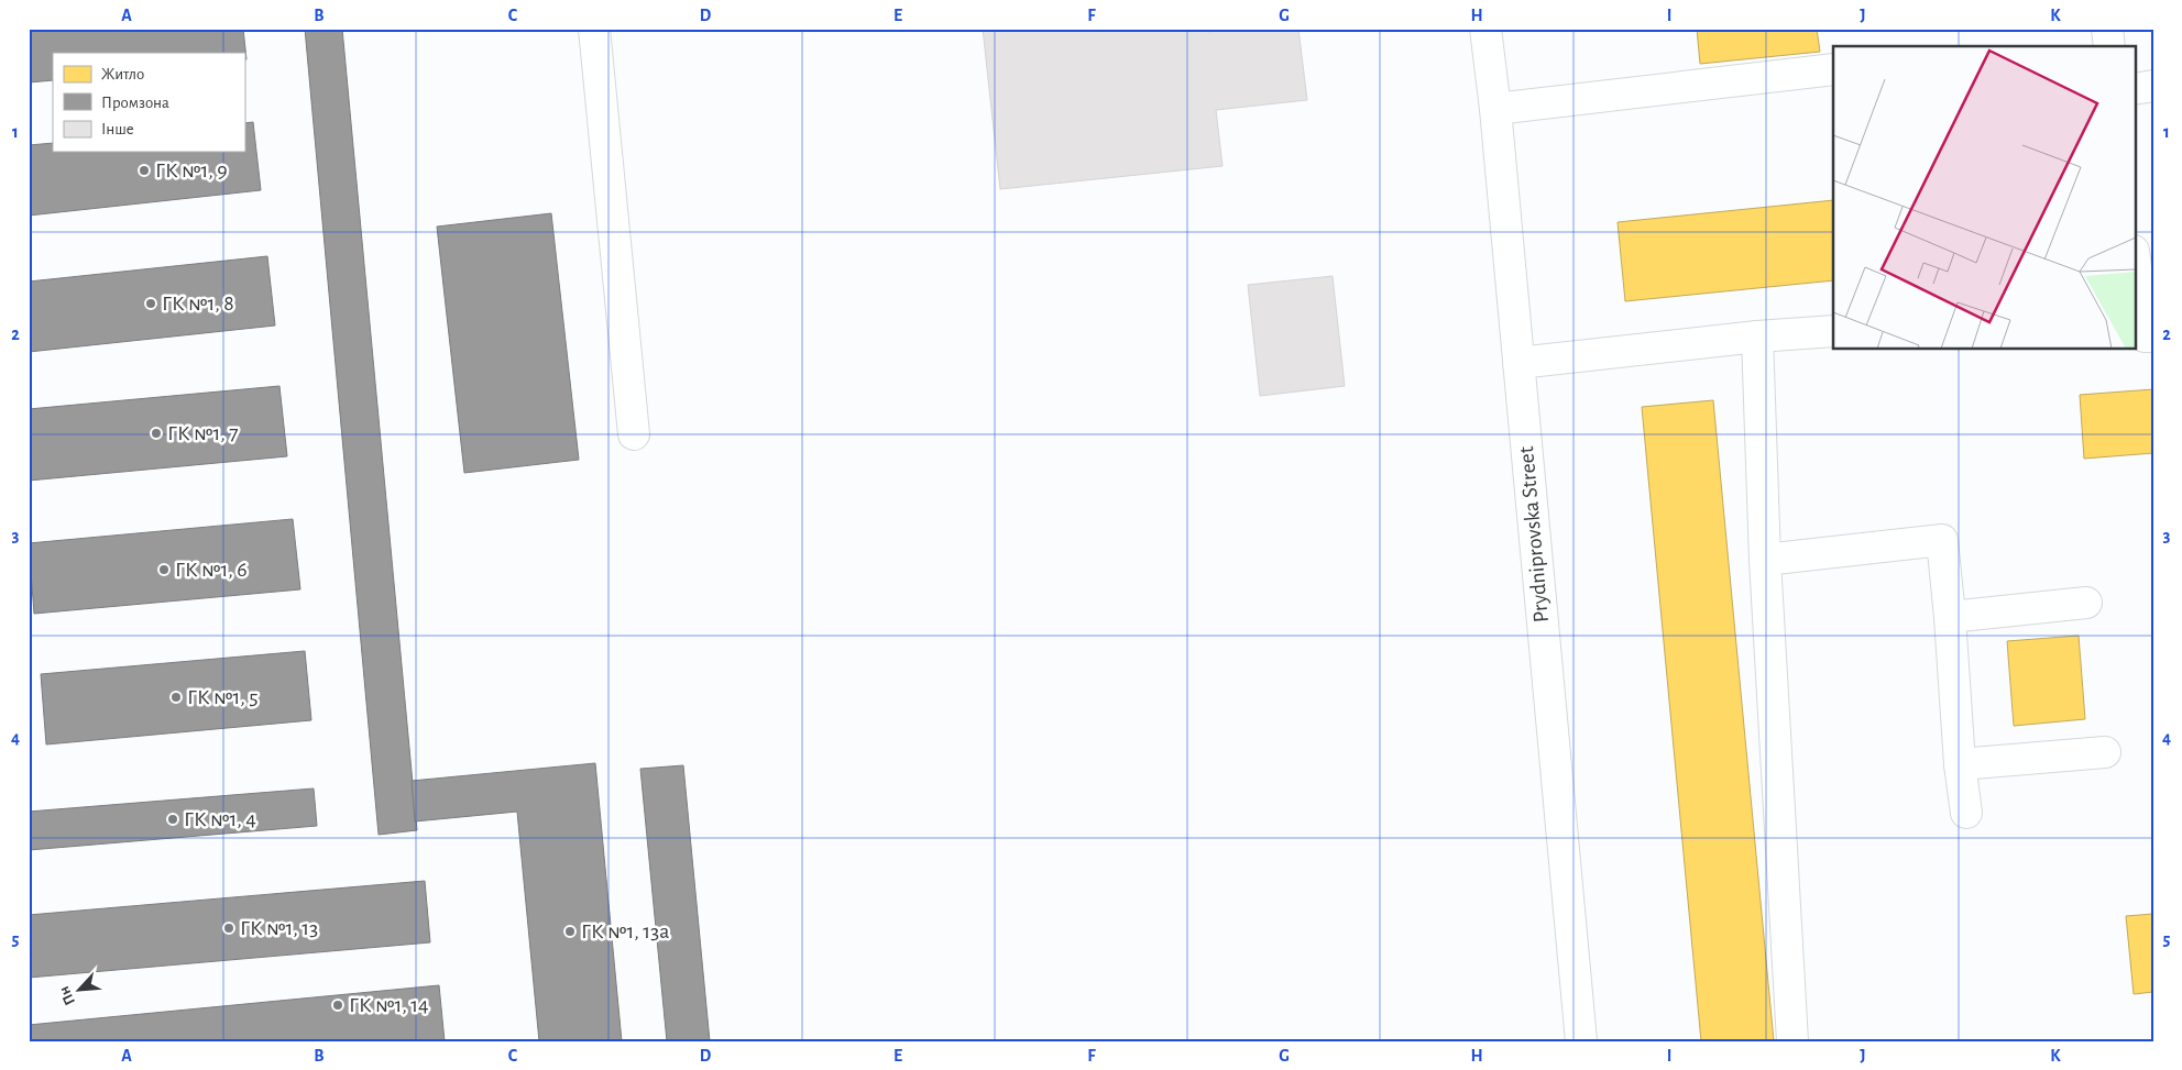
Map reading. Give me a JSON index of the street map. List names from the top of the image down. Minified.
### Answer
{"streets":{"street":["Prydniprovska Street"]},"places":["ГК №1, 9","ГК №1, 8","ГК №1, 7","ГК №1, 6","ГК №1, 5","ГК №1, 4","ГК №1, 13","ГК №1, 13а","ГК №1, 14"],"legend":["Житло","Промзона","Інше"],"north":"bottom left","grid":{"columns":["A","B","C","D","E","F","G","H","I","J","K"],"rows":["1","2","3","4","5"]}}
